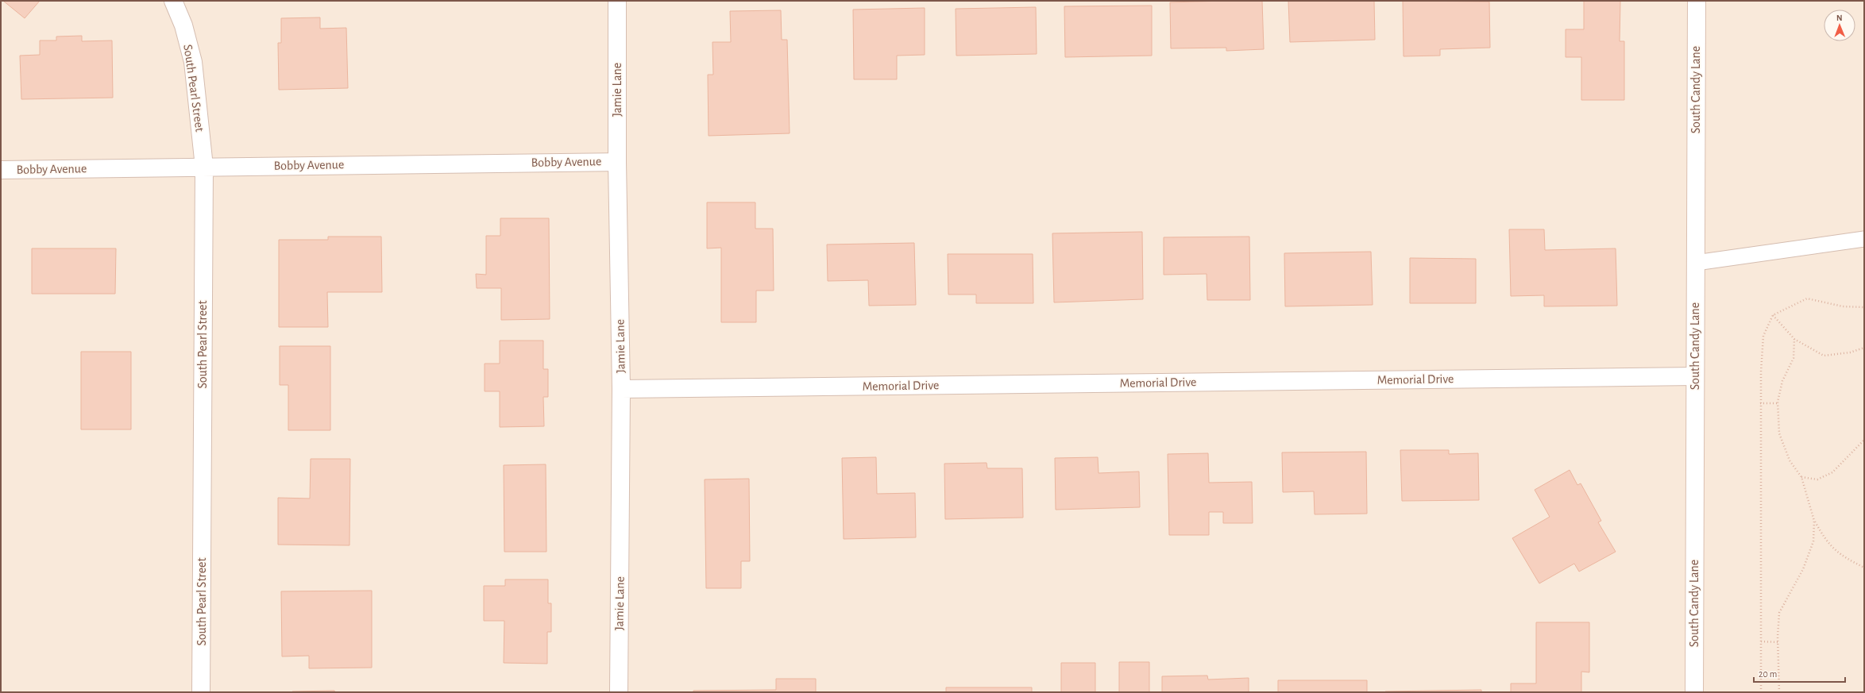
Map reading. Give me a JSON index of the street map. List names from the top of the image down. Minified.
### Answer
{"streets":{"street":["South Pearl Street","Jamie Lane","South Candy Lane","Bobby Avenue","Memorial Drive"]},"crossings":[["South Pearl Street","Bobby Avenue"],["Jamie Lane","Bobby Avenue"],["Jamie Lane","Memorial Drive"],["South Candy Lane","Memorial Drive"]],"scale_bar":"20 m","north":"top"}
